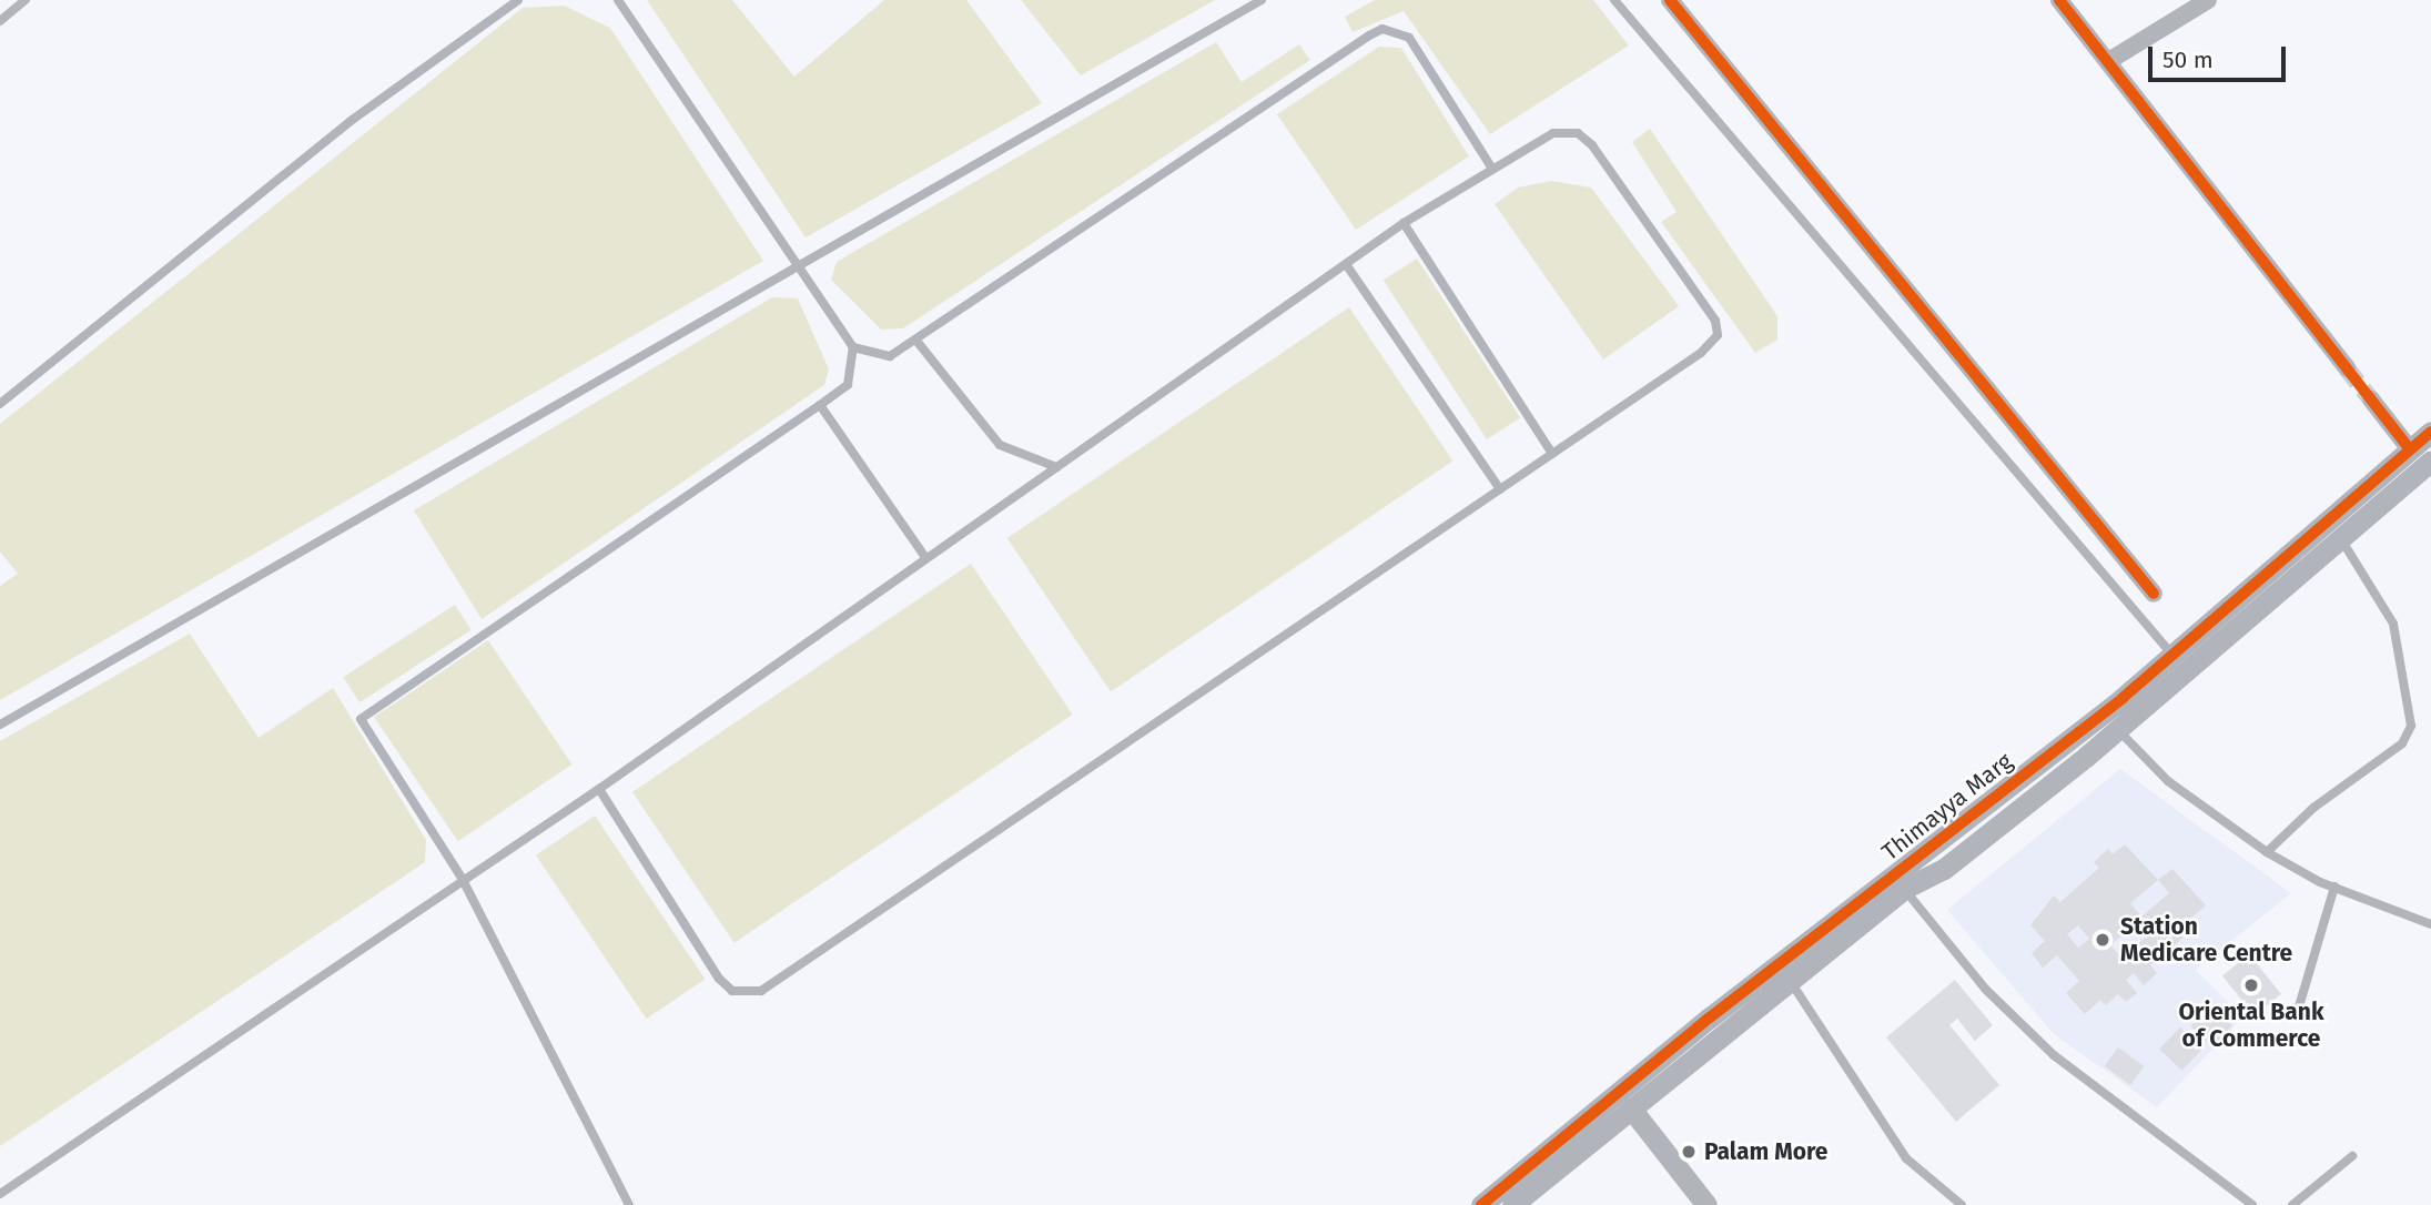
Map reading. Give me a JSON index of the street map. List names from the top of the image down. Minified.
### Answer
{"streets":{"street":["Thimayya Marg"]},"places":["Station Medicare Centre","Oriental Bank of Commerce","Palam More"],"scale_bar":"50 m"}
